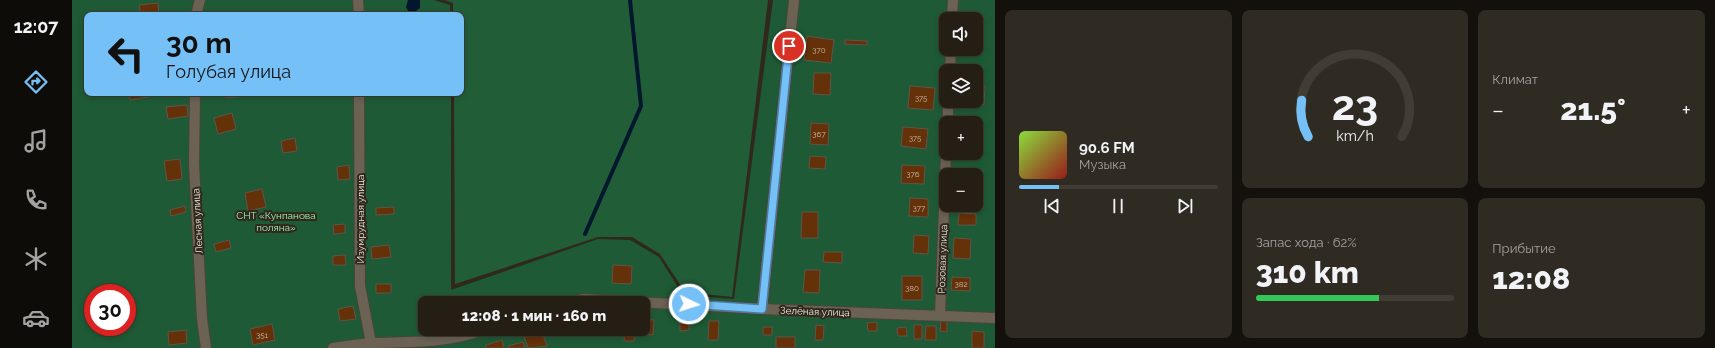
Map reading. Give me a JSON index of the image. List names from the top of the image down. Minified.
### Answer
{"streets":{"street":["Изумрудная улица","Лесная улица","Розовая улица","Зелёная улица"]},"crossings":[["Розовая улица","Зелёная улица"]],"parks":["СНТ «Кунпанова поляна»"],"house_numbers":["370","375","367","375","376","377","382","380","351"],"page":{"tabs":"12:07","tile":["Климат",["Запас хода · 62%","310 km"],["Прибытие","12:08"]],"map_buttons":["+","−"],"turn":["30 m","Голубая улица"],"heat":["−","21.5°","+"],"song":["90.6 FM","Музыка"],"limit":"30","trip":"12:08 · 1 мин · 160 m","gauge":["23","km/h"]}}
